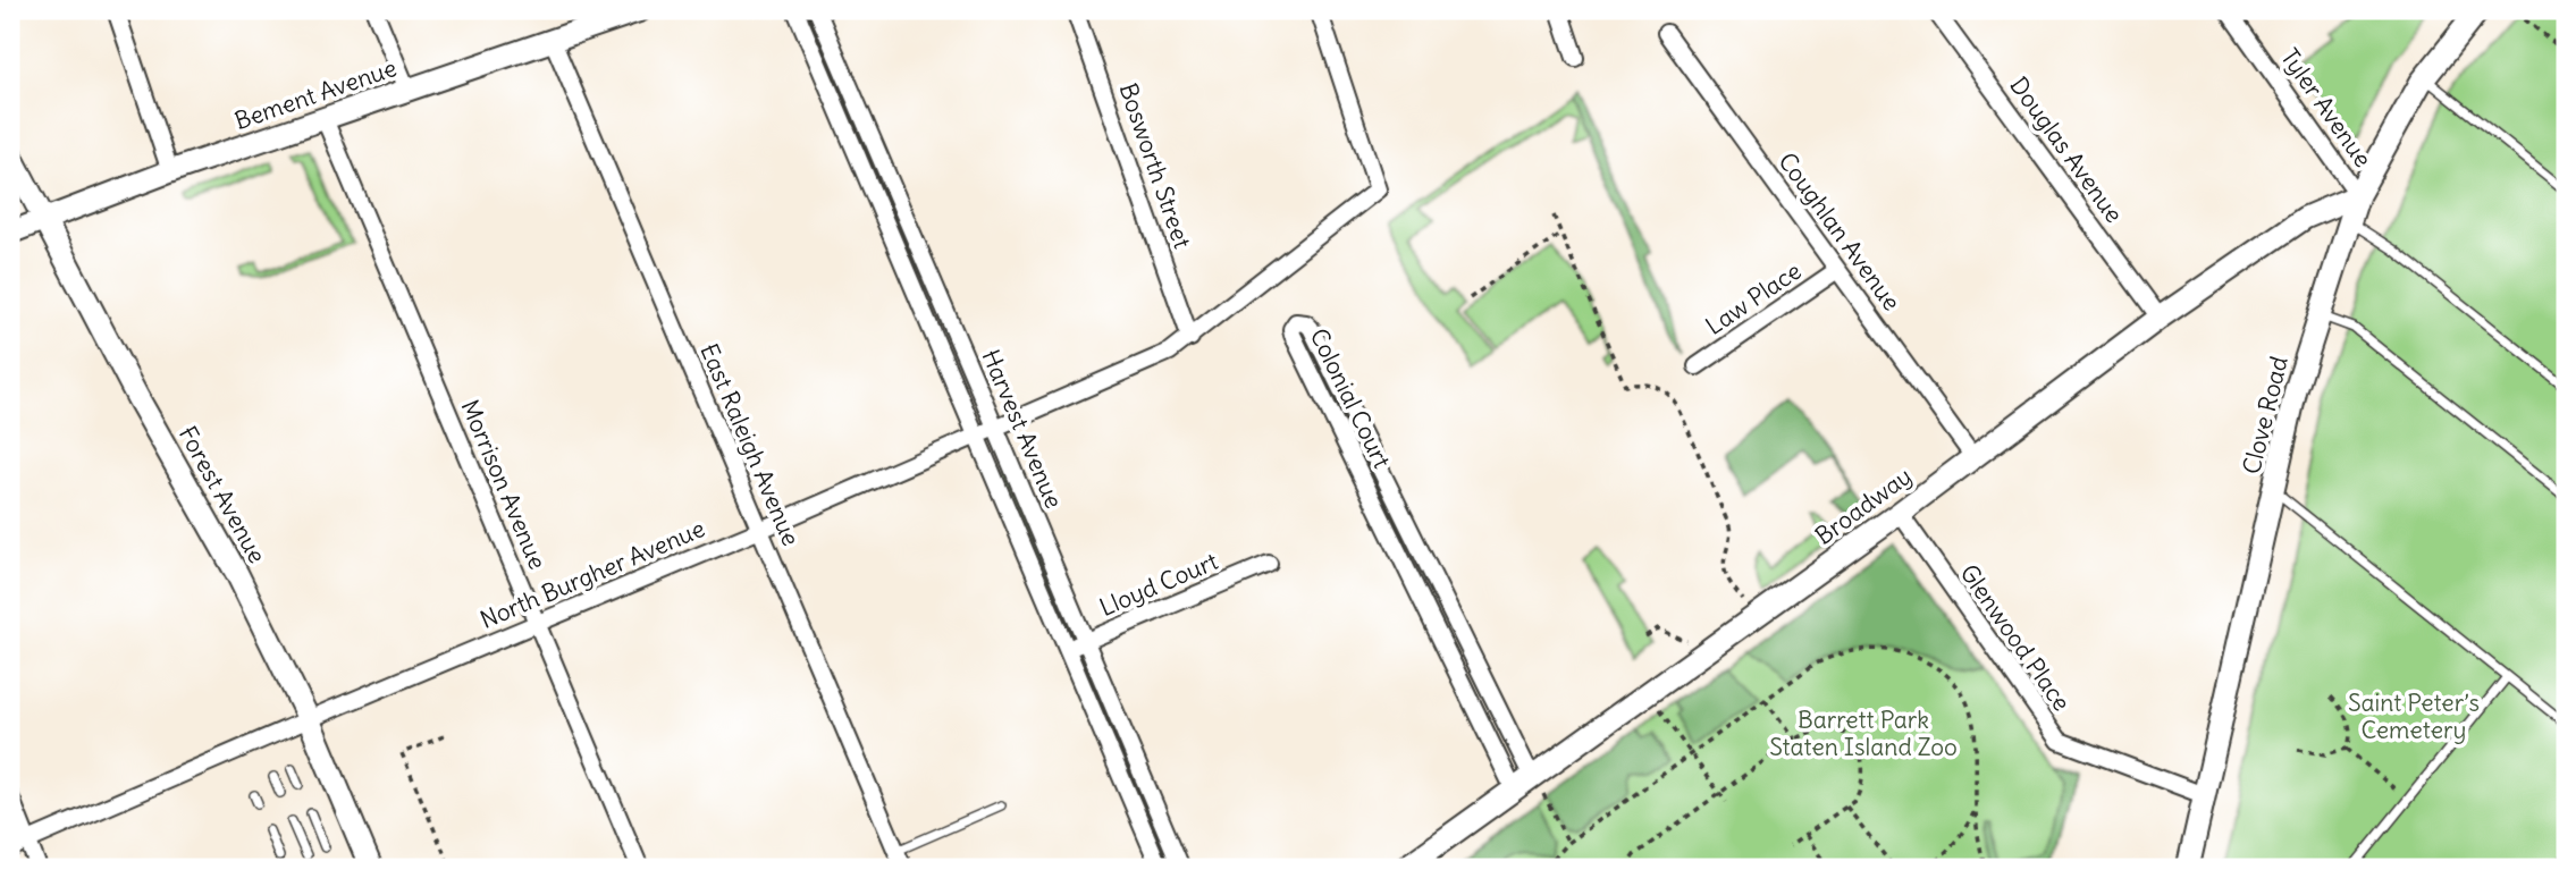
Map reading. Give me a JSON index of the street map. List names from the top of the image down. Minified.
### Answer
{"streets":{"street":["Bement Avenue","Tyler Avenue","Douglas Avenue","Bosworth Street","Coughlan Avenue","Law Place","Colonial Court","Clove Road","Harvest Avenue","East Raleigh Avenue","Morrison Avenue","Forest Avenue","Broadway","North Burgher Avenue","Lloyd Court","Glenwood Place"]},"crossings":[["Bement Avenue","East Raleigh Avenue"],["Bement Avenue","Morrison Avenue"],["Bement Avenue","Forest Avenue"],["Tyler Avenue","Clove Road"],["Tyler Avenue","Broadway"],["Douglas Avenue","Broadway"],["Bosworth Street","North Burgher Avenue"],["Coughlan Avenue","Law Place"],["Coughlan Avenue","Broadway"],["Colonial Court","Broadway"],["Clove Road","Broadway"],["Clove Road","Glenwood Place"],["Harvest Avenue","North Burgher Avenue"],["Harvest Avenue","Lloyd Court"],["East Raleigh Avenue","North Burgher Avenue"],["Morrison Avenue","North Burgher Avenue"],["Forest Avenue","North Burgher Avenue"],["Broadway","Glenwood Place"]],"parks":["Saint Peter’s Cemetery","Barrett Park Staten Island Zoo"]}
